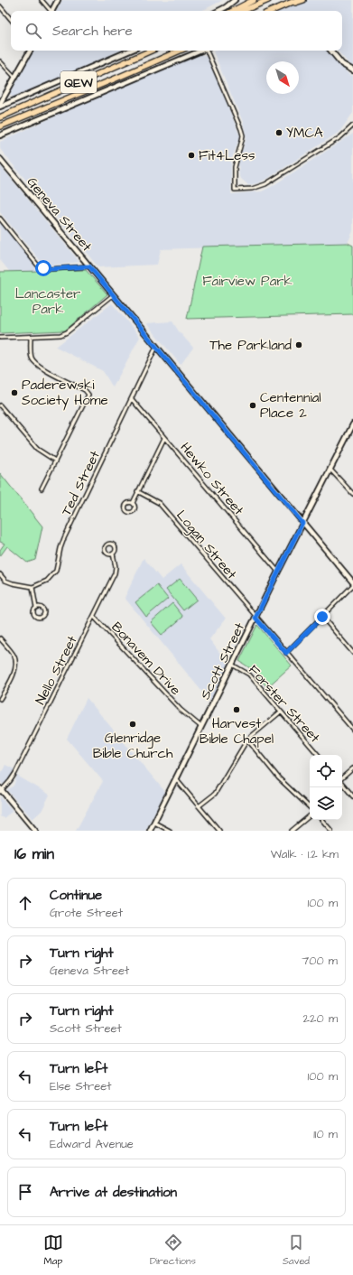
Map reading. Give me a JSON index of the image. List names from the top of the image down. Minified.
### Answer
{"streets":{"highway":["QEW"],"main road":["Geneva Street","Scott Street"],"street":["Hewko Street","Ted Street","Logan Street","Bonavem Drive","Nello Street","Forster Street"]},"crossings":[["Geneva Street","Ted Street"],["Geneva Street","Scott Street"],["Hewko Street","Ted Street"],["Hewko Street","Scott Street"],["Logan Street","Scott Street"],["Bonavem Drive","Scott Street"],["Bonavem Drive","Nello Street"],["Scott Street","Forster Street"]],"parks":["Fairview Park","Lancaster Park"],"places":["YMCA","Fit4Less","The Parkland","Paderewski Society Home","Centennial Place 2","Harvest Bible Chapel","Glenridge Bible Church"],"north":"bottom right","page":{"search":"Search here","heading":["16 min","Walk · 1.2 km"],"list":[["Continue","Grote Street","100 m"],["Turn right","Geneva Street","700 m"],["Turn right","Scott Street","220 m"],["Turn left","Else Street","100 m"],["Turn left","Edward Avenue","110 m"],"Arrive at destination"],"nav":["Map","Directions","Saved"]}}
